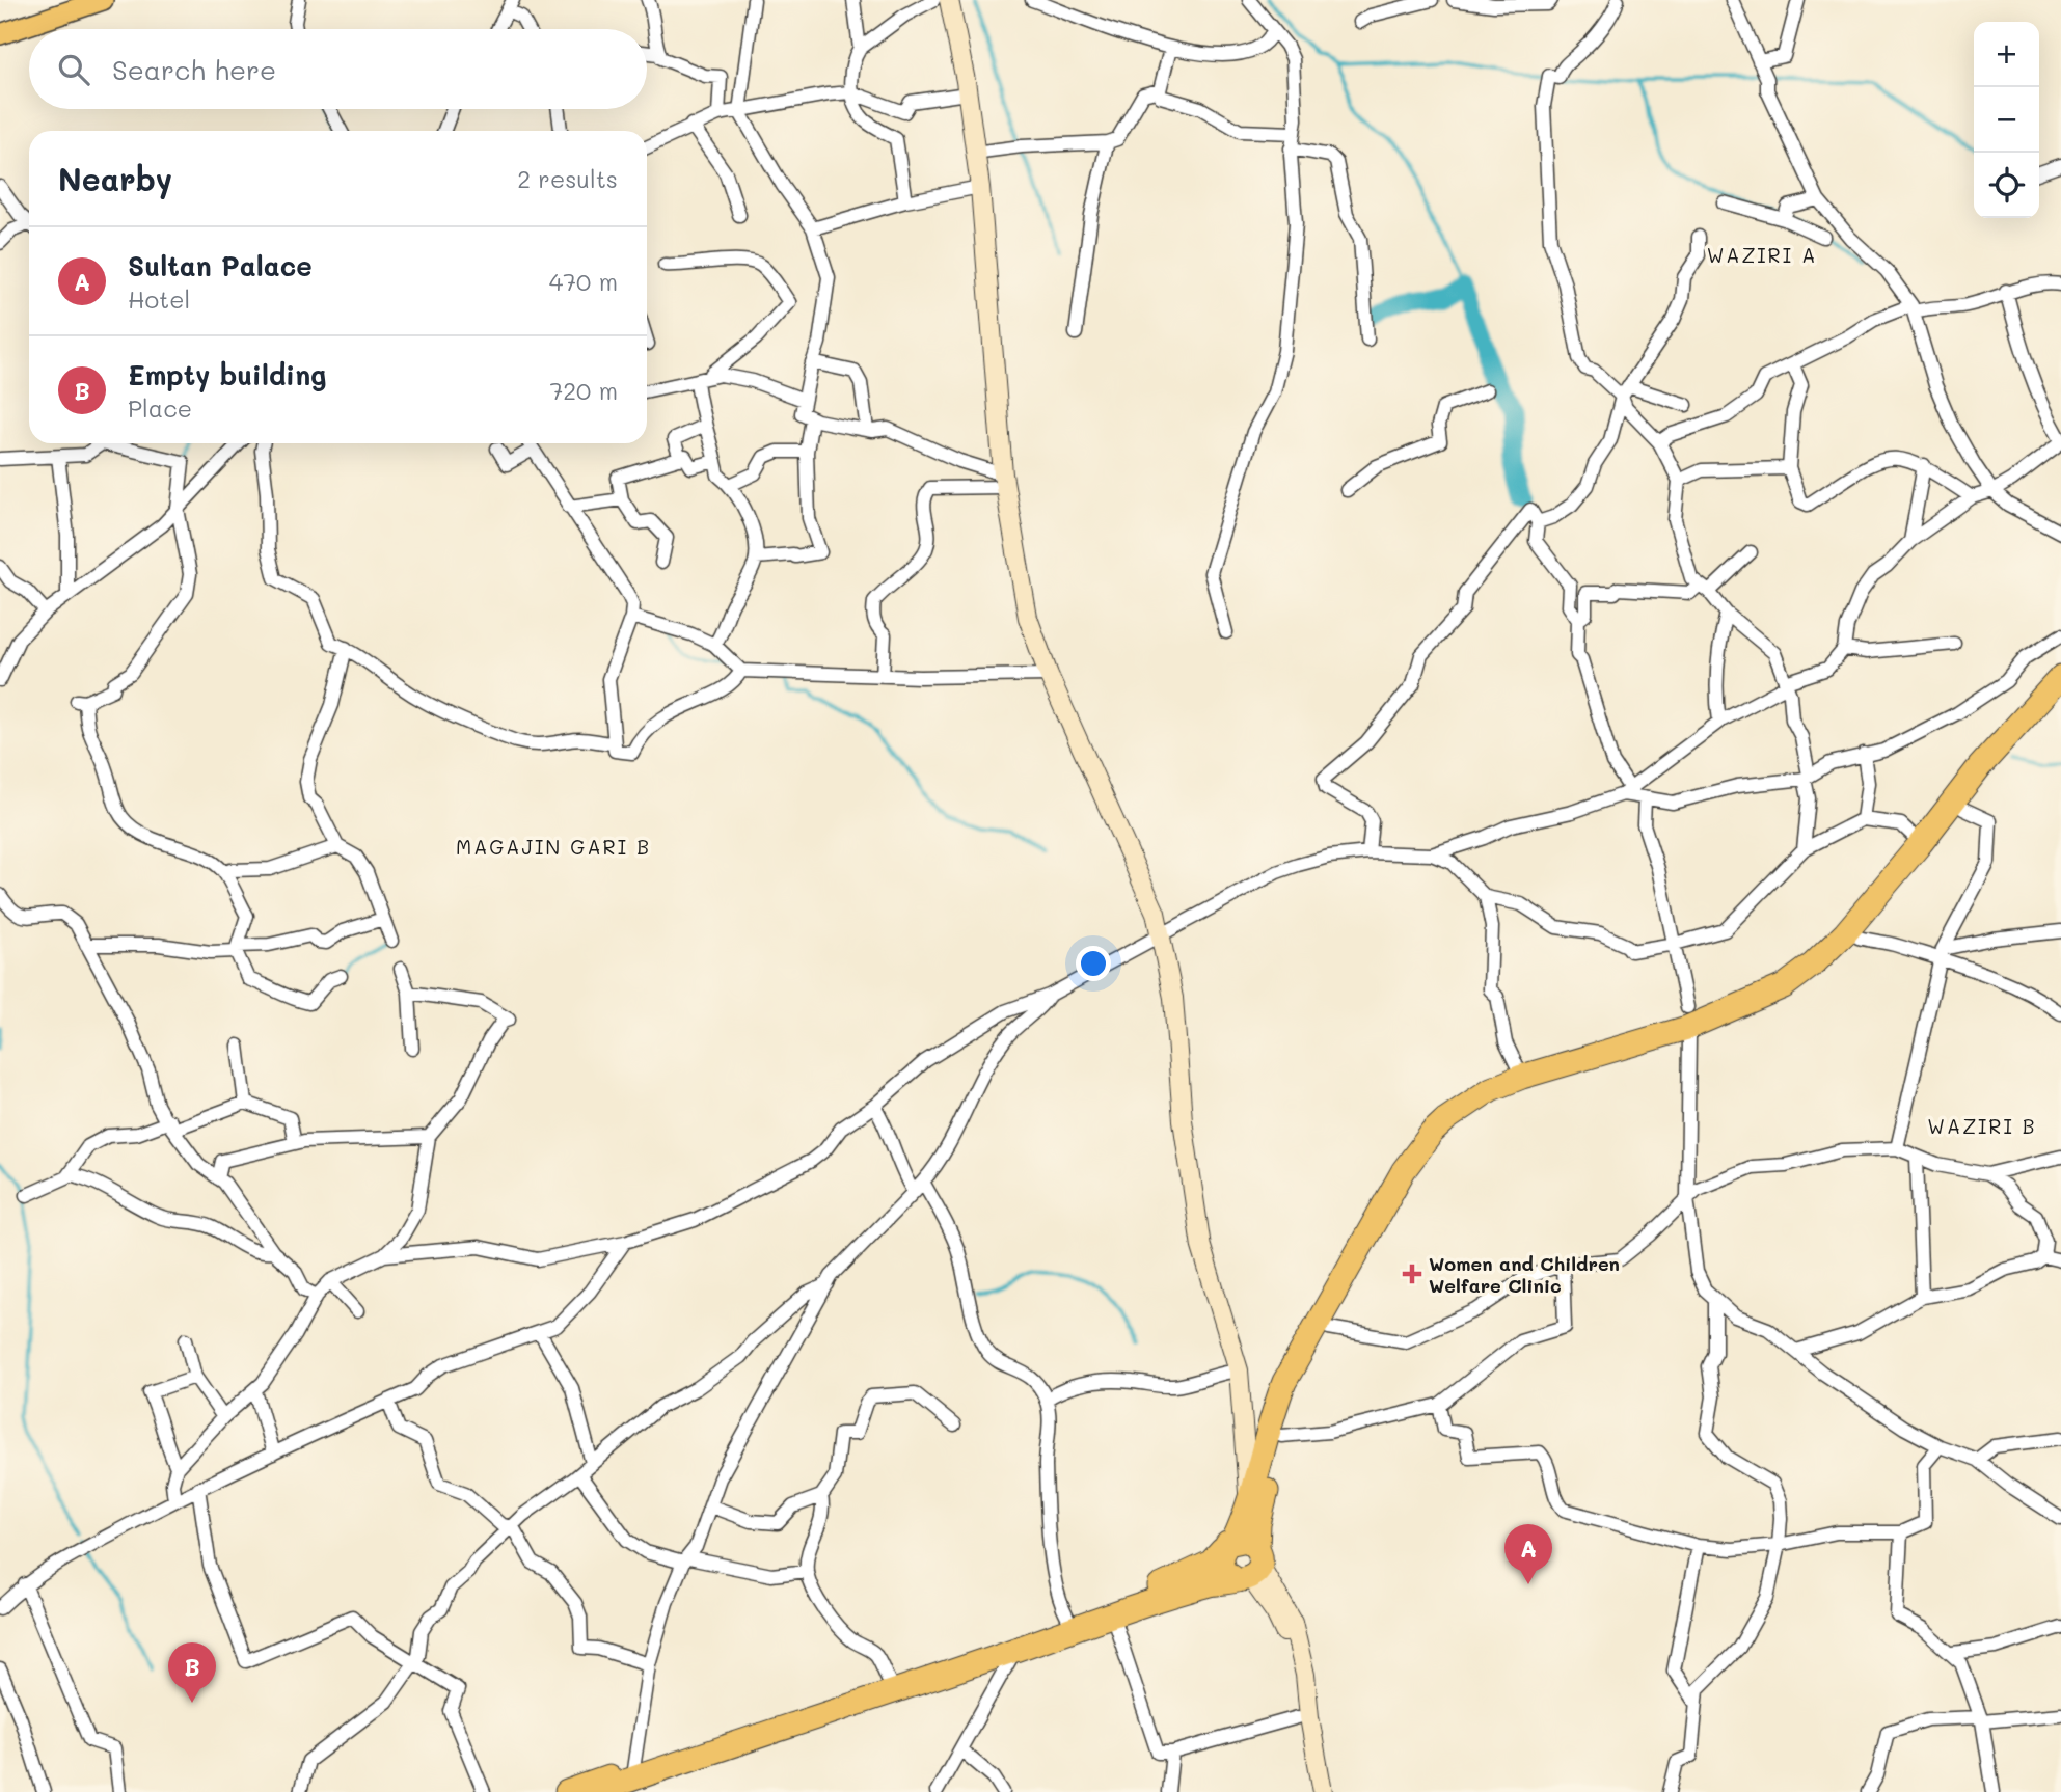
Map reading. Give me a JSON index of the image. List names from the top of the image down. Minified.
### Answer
{"districts":["WAZIRI A","MAGAJIN GARI B","WAZIRI B"],"places":{"health":["Women and Children Welfare Clinic"]},"page":{"map_buttons":["+","−"],"search":"Search here","heading":["Nearby","2 results"],"list":[{"mark":"A","name":"Sultan Palace","note":"Hotel","value":"470 m"},{"mark":"B","name":"Empty building","note":"Place","value":"720 m"}],"pins":["A","B"]}}
